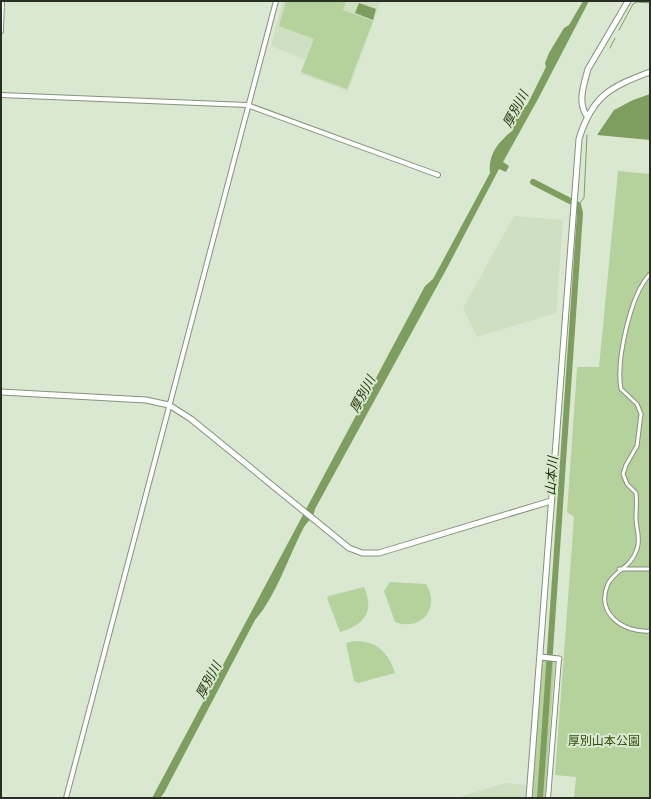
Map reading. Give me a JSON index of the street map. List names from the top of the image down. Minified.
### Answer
{"water":["厚別川","山本川"],"parks":["厚別山本公園"]}
